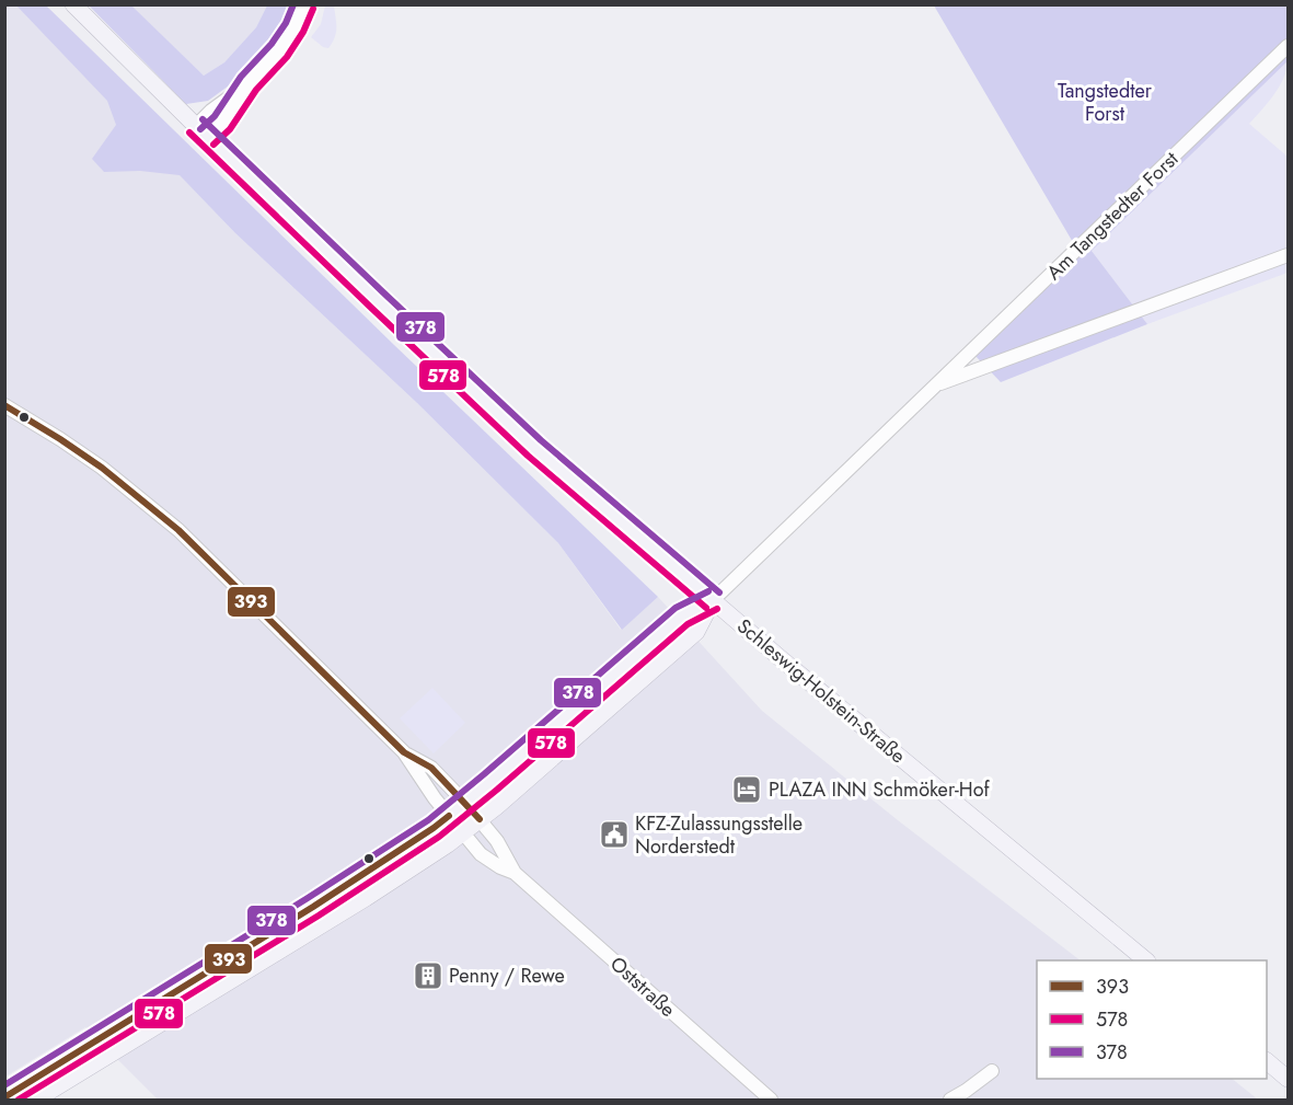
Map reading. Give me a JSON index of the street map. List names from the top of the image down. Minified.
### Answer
{"streets":{"main road":["Schleswig-Holstein-Straße"],"street":["Am Tangstedter Forst","Oststraße"]},"crossings":[["Am Tangstedter Forst","Schleswig-Holstein-Straße"]],"parks":["Tangstedter Forst"],"places":{"hotel":["PLAZA INN Schmöker-Hof"],"public building":["KFZ-Zulassungsstelle Norderstedt"],"building":["Penny / Rewe"]},"lines":["transit line 378","transit line 578","transit line 393"],"legend":["393","578","378"]}
